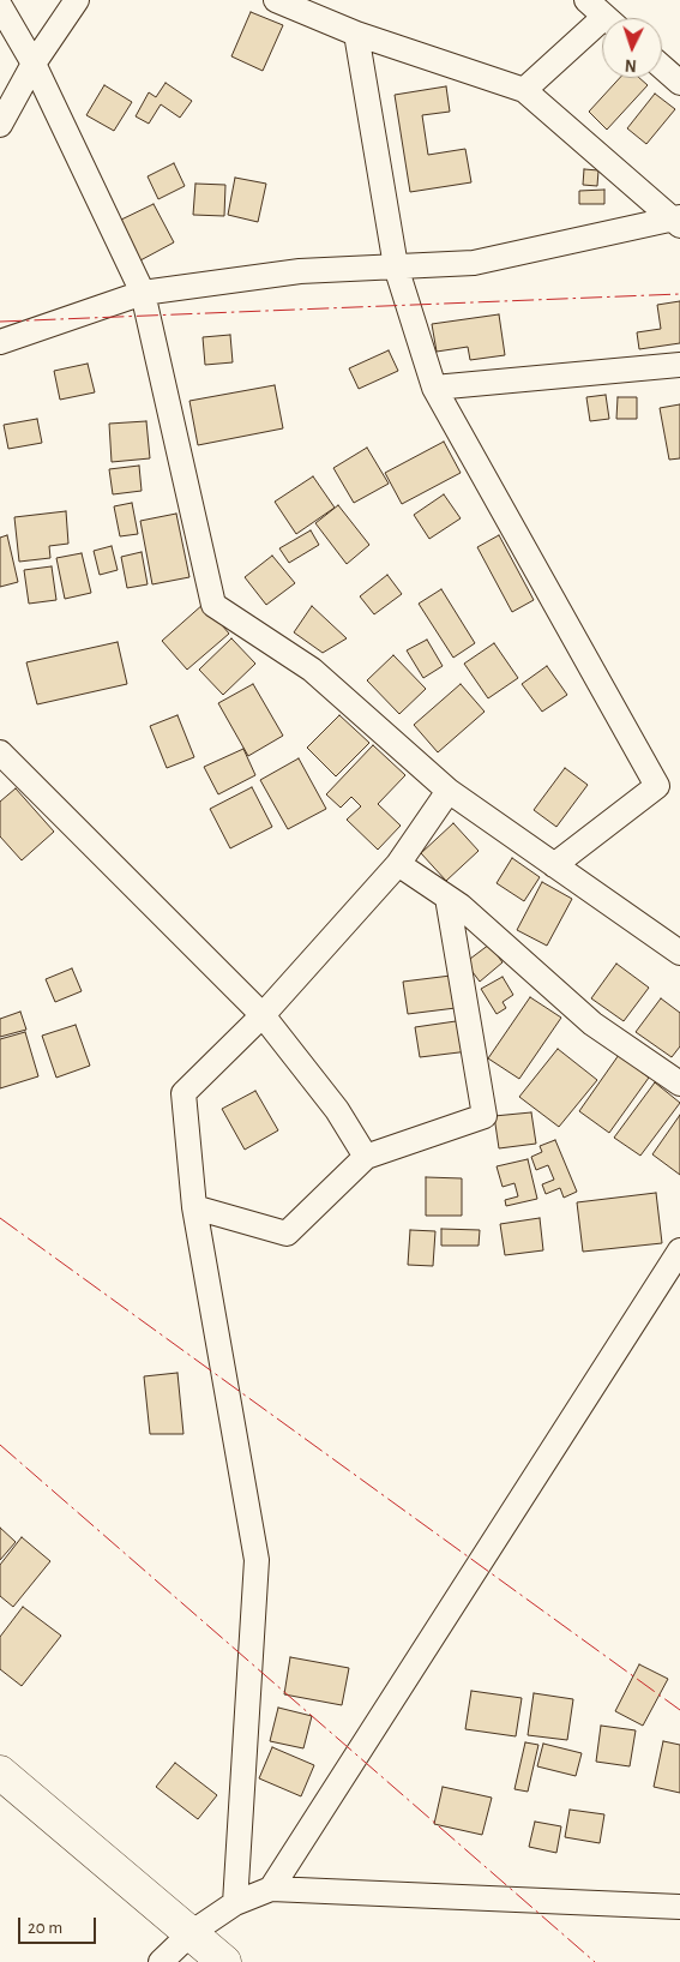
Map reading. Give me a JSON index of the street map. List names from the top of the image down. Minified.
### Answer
{"scale_bar":"20 m","north":"bottom"}
